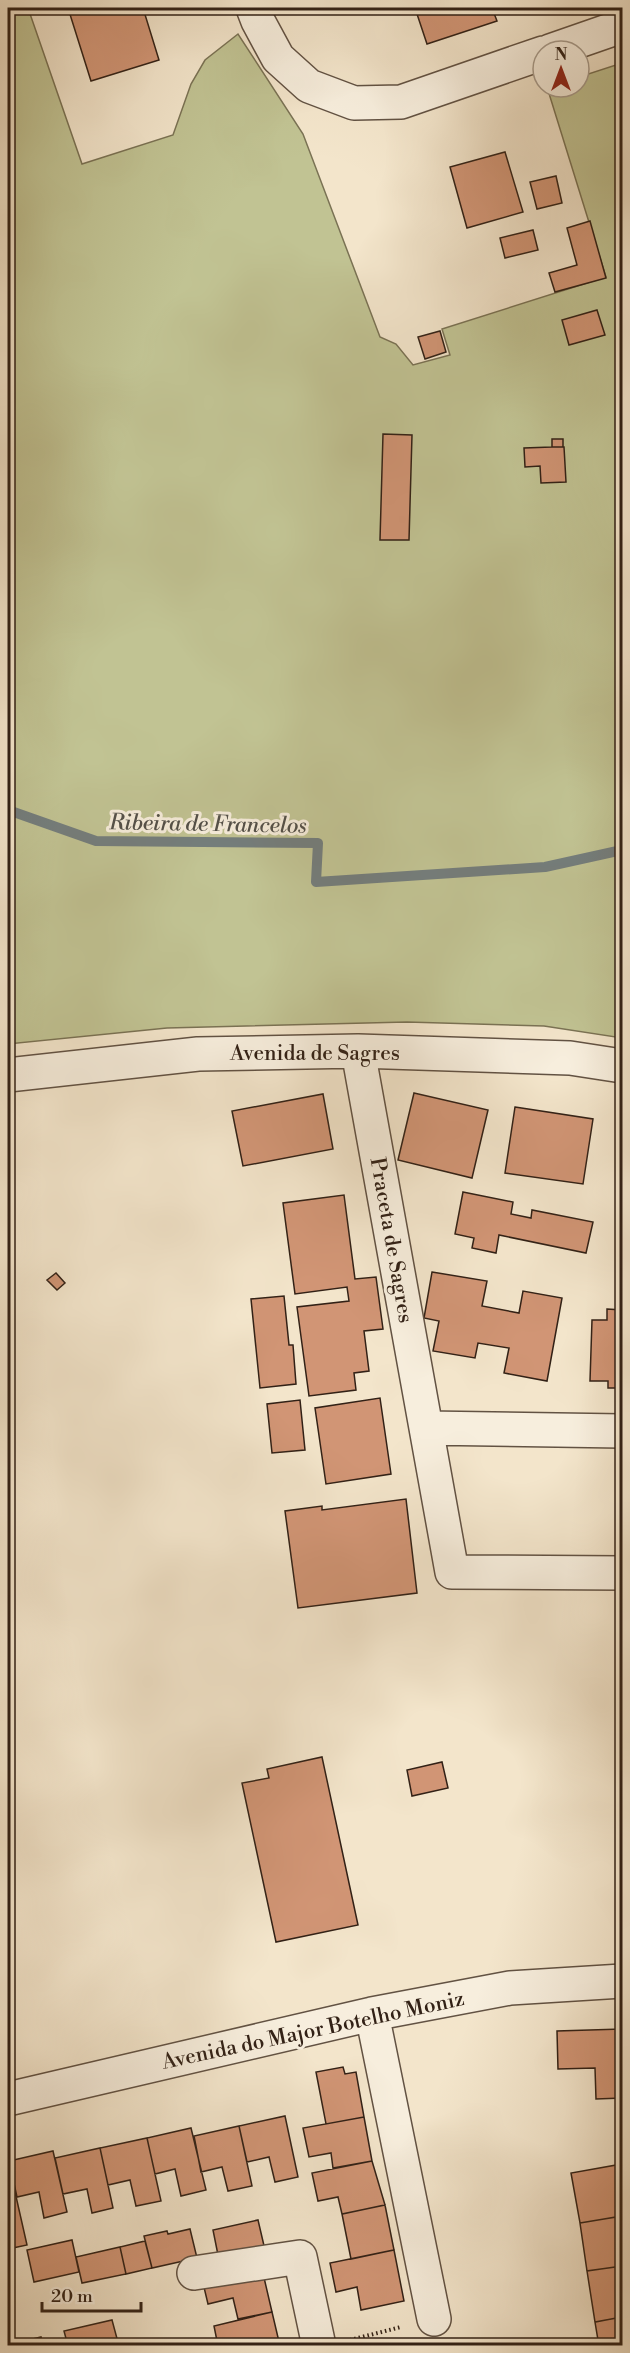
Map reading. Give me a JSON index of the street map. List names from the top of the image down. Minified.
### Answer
{"streets":{"street":["Avenida de Sagres","Praceta de Sagres","Avenida do Major Botelho Moniz"]},"crossings":[["Avenida de Sagres","Praceta de Sagres"]],"water":["Ribeira de Francelos"],"scale_bar":"20 m","north":"top"}
